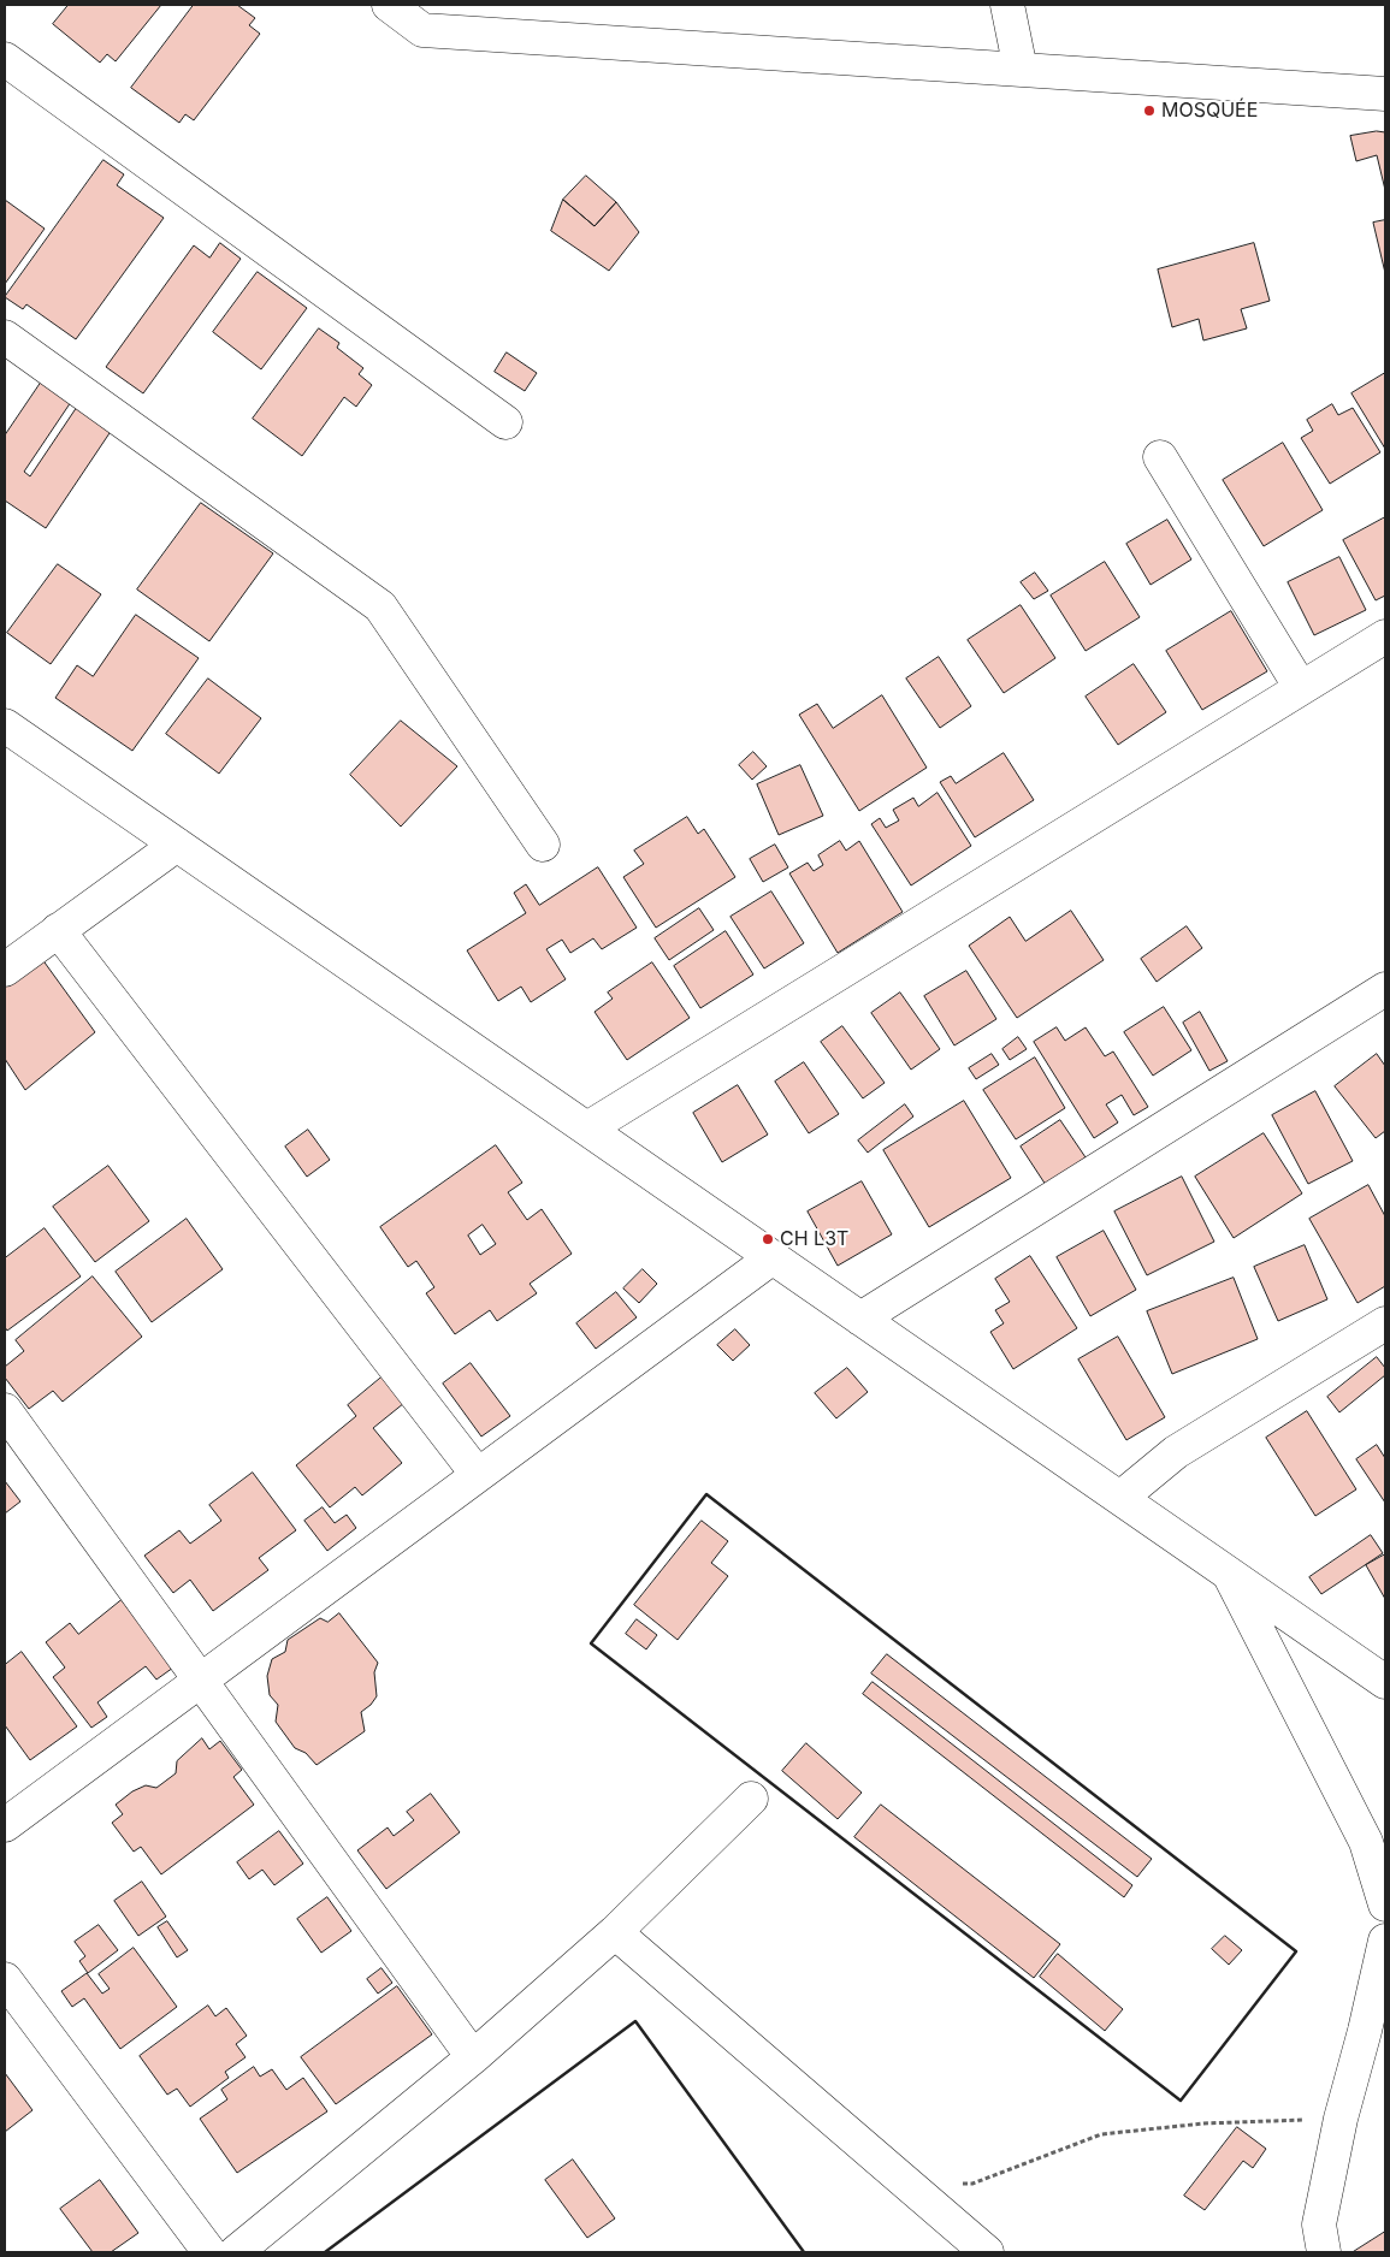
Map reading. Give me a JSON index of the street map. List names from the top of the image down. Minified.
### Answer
{"places":["MOSQUÉE","CH L3T"]}
